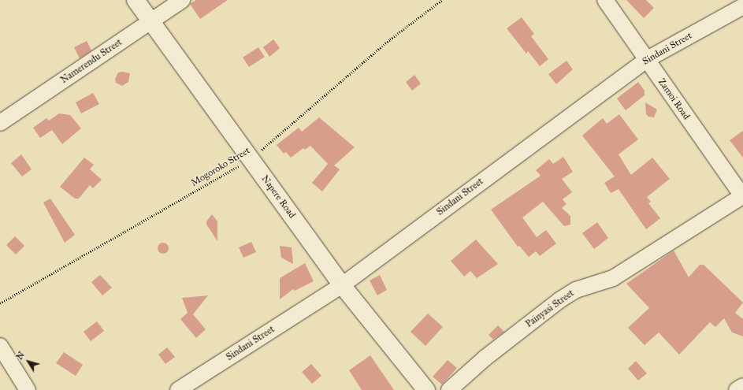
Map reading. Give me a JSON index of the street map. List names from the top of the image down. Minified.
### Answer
{"streets":{"street":["Sindani Street","Namerendu Street","Zamoi Road","Napere Road","Painyasi Street"],"path":["Mogoroko Street"]},"crossings":[["Sindani Street","Zamoi Road"],["Sindani Street","Napere Road"],["Namerendu Street","Napere Road"],["Zamoi Road","Painyasi Street"],["Mogoroko Street","Napere Road"]],"north":"top left"}
